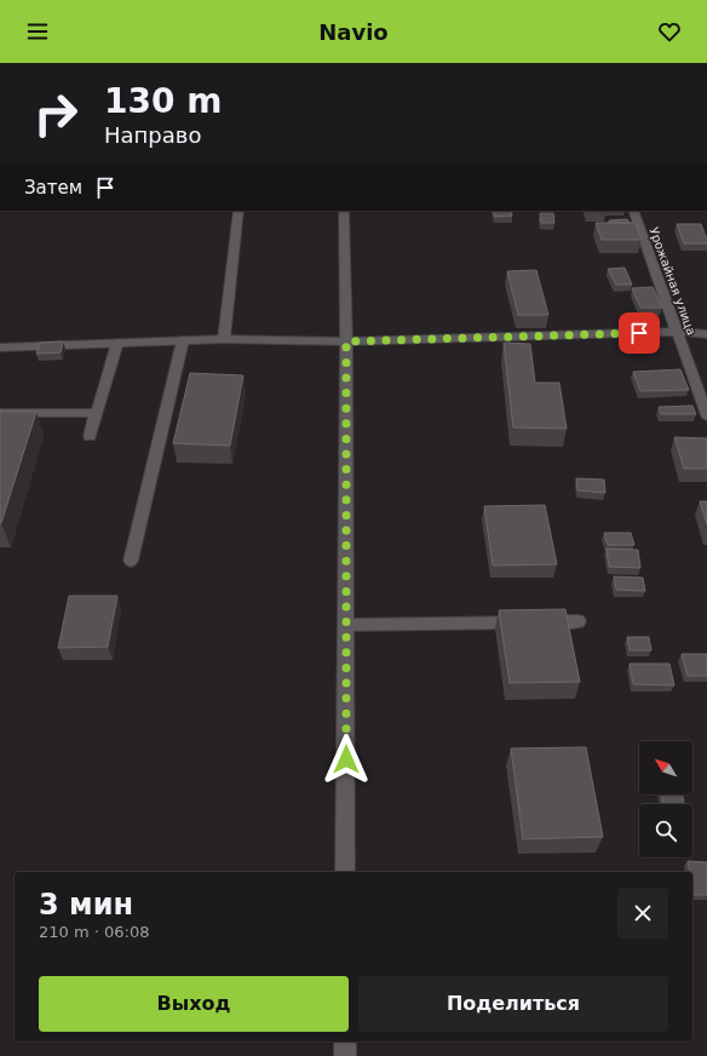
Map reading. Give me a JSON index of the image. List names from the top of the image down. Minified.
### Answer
{"streets":{"street":["Урожайная улица"]},"north":"top left","page":{"header":"Navio","turn":["130 m","Направо"],"then":"Затем","heading":["3 мин","210 m · 06:08"],"buttons":["Выход","Поделиться"]}}
